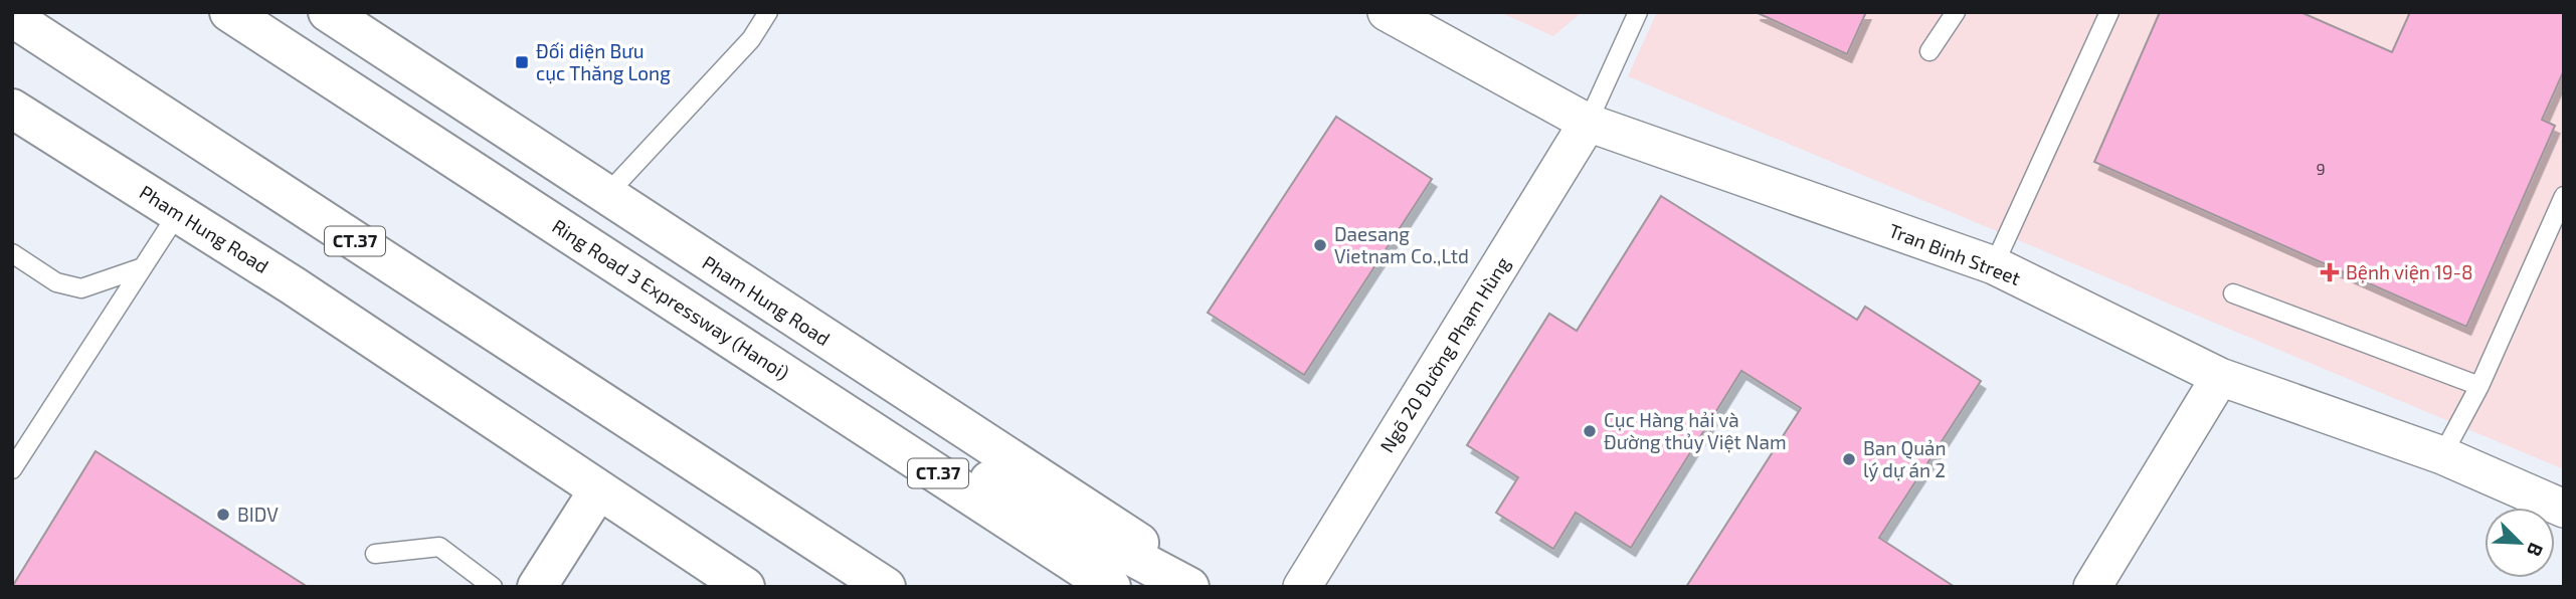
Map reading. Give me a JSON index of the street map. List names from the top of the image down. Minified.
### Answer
{"streets":{"main road":["Pham Hung Road","CT.37","Ring Road 3 Expressway (Hanoi)"],"street":["Tran Binh Street","Ngõ 20 Đường Phạm Hùng"]},"crossings":[["Tran Binh Street","Ngõ 20 Đường Phạm Hùng"]],"places":{"transit":["Đối diện Bưu cục Thăng Long"],"other":["Daesang Vietnam Co.,Ltd","Cục Hàng hải và Đường thủy Việt Nam","Ban Quản lý dự án 2","BIDV"],"health":["Bệnh viện 19-8"]},"house_numbers":["9"],"north":"bottom right"}
